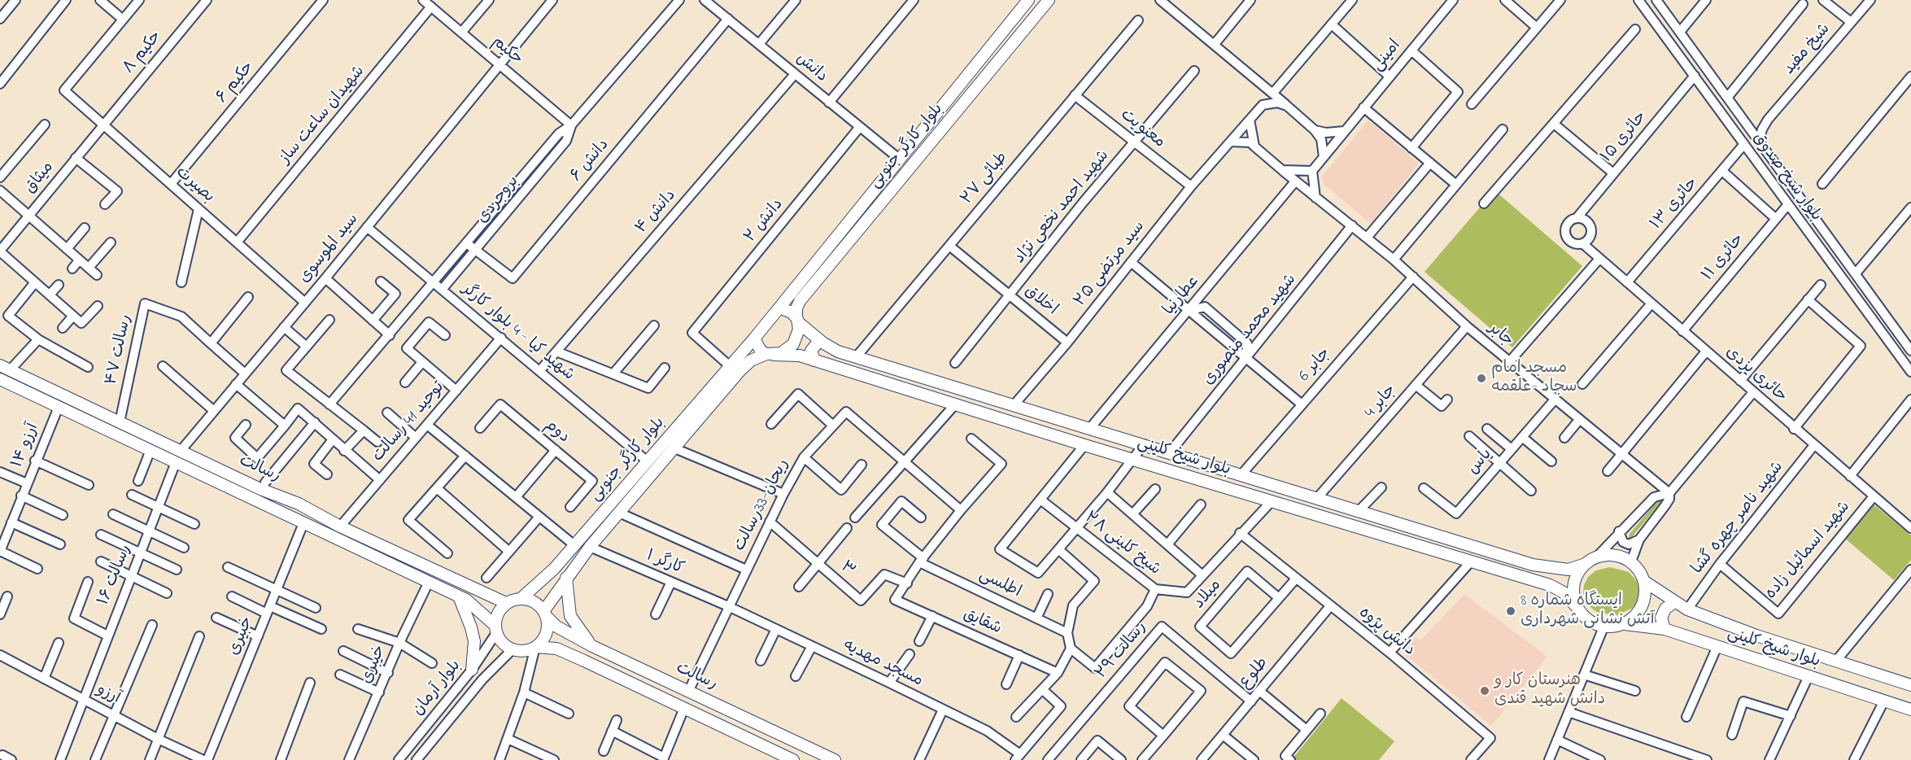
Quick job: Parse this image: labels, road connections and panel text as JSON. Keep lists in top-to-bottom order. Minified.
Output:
{"streets":{"main road":["بلوار کارگر جنوبی","بلوار شیخ کلینی","رسالت"],"street":["شیخ مفید","حکیم","حکیم ۸","امینی","دانش","حکیم ۶","شهیدان ساعت ساز","معنویت","حائری ۱۵","دانش ۶","بلوار شیخ صدوق","میثاق","طبائی ۲۷","بصیرت","بروجردی","حائری ۱۳","شهید احمد نخعی نژاد","دانش ۴","دانش ۲","سید الموسوی","حائری ۱۱","۲۵ سید مرتضی","عطارنیا","اخلاق","شهید محمد منصوری","شهید کیا - 4 بلوار کارگر","جابر","رسالت ۴۷","جابر 6","حائری یزدی","جابر 4","توحید 41 رسالت","دوم","۱۴ آرزو","یاس","ریحان-33رسالت","شهید ناصر چهره گشا","شیخ کلینی ۲۸","شهید اسمائیل زاده","کارگر ۱","۳","رسالت ۱۶","اطلسی","میلاد","شقایق","دانش پژوه","خبیری","رسالت ۲۹","مسجد مهدیه","خیبری","طلوع","بلوار آرمان","آرزو"]},"crossings":[["شیخ مفید","بلوار شیخ صدوق"],["حکیم","شهیدان ساعت ساز"],["حکیم","بروجردی"],["حکیم","سید الموسوی"],["حکیم ۸","میثاق"],["حکیم ۸","بصیرت"],["امینی","۲۵ سید مرتضی"],["امینی","جابر"],["دانش","بلوار کارگر جنوبی"],["دانش","دانش ۶"],["دانش","دانش ۴"],["دانش","دانش ۲"],["حکیم ۶","بصیرت"],["شهیدان ساعت ساز","بصیرت"],["معنویت","طبائی ۲۷"],["معنویت","شهید احمد نخعی نژاد"],["معنویت","۲۵ سید مرتضی"],["حائری ۱۵","بلوار شیخ صدوق"],["حائری ۱۵","حائری یزدی"],["بلوار کارگر جنوبی","دانش ۲"],["بلوار کارگر جنوبی","شهید کیا - 4 بلوار کارگر"],["بلوار کارگر جنوبی","بلوار شیخ کلینی"],["بلوار کارگر جنوبی","رسالت"],["بلوار کارگر جنوبی","کارگر ۱"],["بلوار کارگر جنوبی","بلوار آرمان"],["دانش ۶","بروجردی"],["بلوار شیخ صدوق","حائری ۱۳"],["بلوار شیخ صدوق","حائری ۱۱"],["میثاق","بصیرت"],["طبائی ۲۷","اخلاق"],["طبائی ۲۷","بلوار شیخ کلینی"],["بصیرت","سید الموسوی"],["بروجردی","شهید کیا - 4 بلوار کارگر"],["حائری ۱۳","حائری یزدی"],["شهید احمد نخعی نژاد","اخلاق"],["دانش ۴","شهید کیا - 4 بلوار کارگر"],["سید الموسوی","شهید کیا - 4 بلوار کارگر"],["سید الموسوی","رسالت"],["حائری ۱۱","حائری یزدی"],["۲۵ سید مرتضی","اخلاق"],["۲۵ سید مرتضی","جابر"],["۲۵ سید مرتضی","بلوار شیخ کلینی"],["عطارنیا","جابر"],["عطارنیا","بلوار شیخ کلینی"],["شهید محمد منصوری","جابر"],["شهید محمد منصوری","بلوار شیخ کلینی"],["شهید کیا - 4 بلوار کارگر","توحید 41 رسالت"],["جابر","جابر 6"],["جابر","جابر 4"],["جابر","یاس"],["رسالت ۴۷","رسالت"],["جابر 6","بلوار شیخ کلینی"],["حائری یزدی","شهید ناصر چهره گشا"],["حائری یزدی","شهید اسمائیل زاده"],["جابر 4","بلوار شیخ کلینی"],["توحید 41 رسالت","رسالت"],["۱۴ آرزو","رسالت"],["بلوار شیخ کلینی","شهید ناصر چهره گشا"],["بلوار شیخ کلینی","شیخ کلینی ۲۸"],["رسالت","ریحان-33رسالت"],["رسالت","رسالت ۱۶"],["رسالت","خبیری"],["رسالت","خیبری"],["رسالت","بلوار آرمان"],["ریحان-33رسالت","کارگر ۱"],["ریحان-33رسالت","۳"],["ریحان-33رسالت","مسجد مهدیه"],["شهید ناصر چهره گشا","شهید اسمائیل زاده"],["شیخ کلینی ۲۸","دانش پژوه"],["کارگر ۱","مسجد مهدیه"],["۳","شقایق"],["رسالت ۱۶","آرزو"],["میلاد","دانش پژوه"],["دانش پژوه","طلوع"],["خبیری","آرزو"],["رسالت ۲۹","طلوع"]],"places":["مسجد امام سجاد -علقمه","ایستگاه شماره 8 آتش نشانی شهرداری","هنرستان کار و دانش شهید قندی"]}
